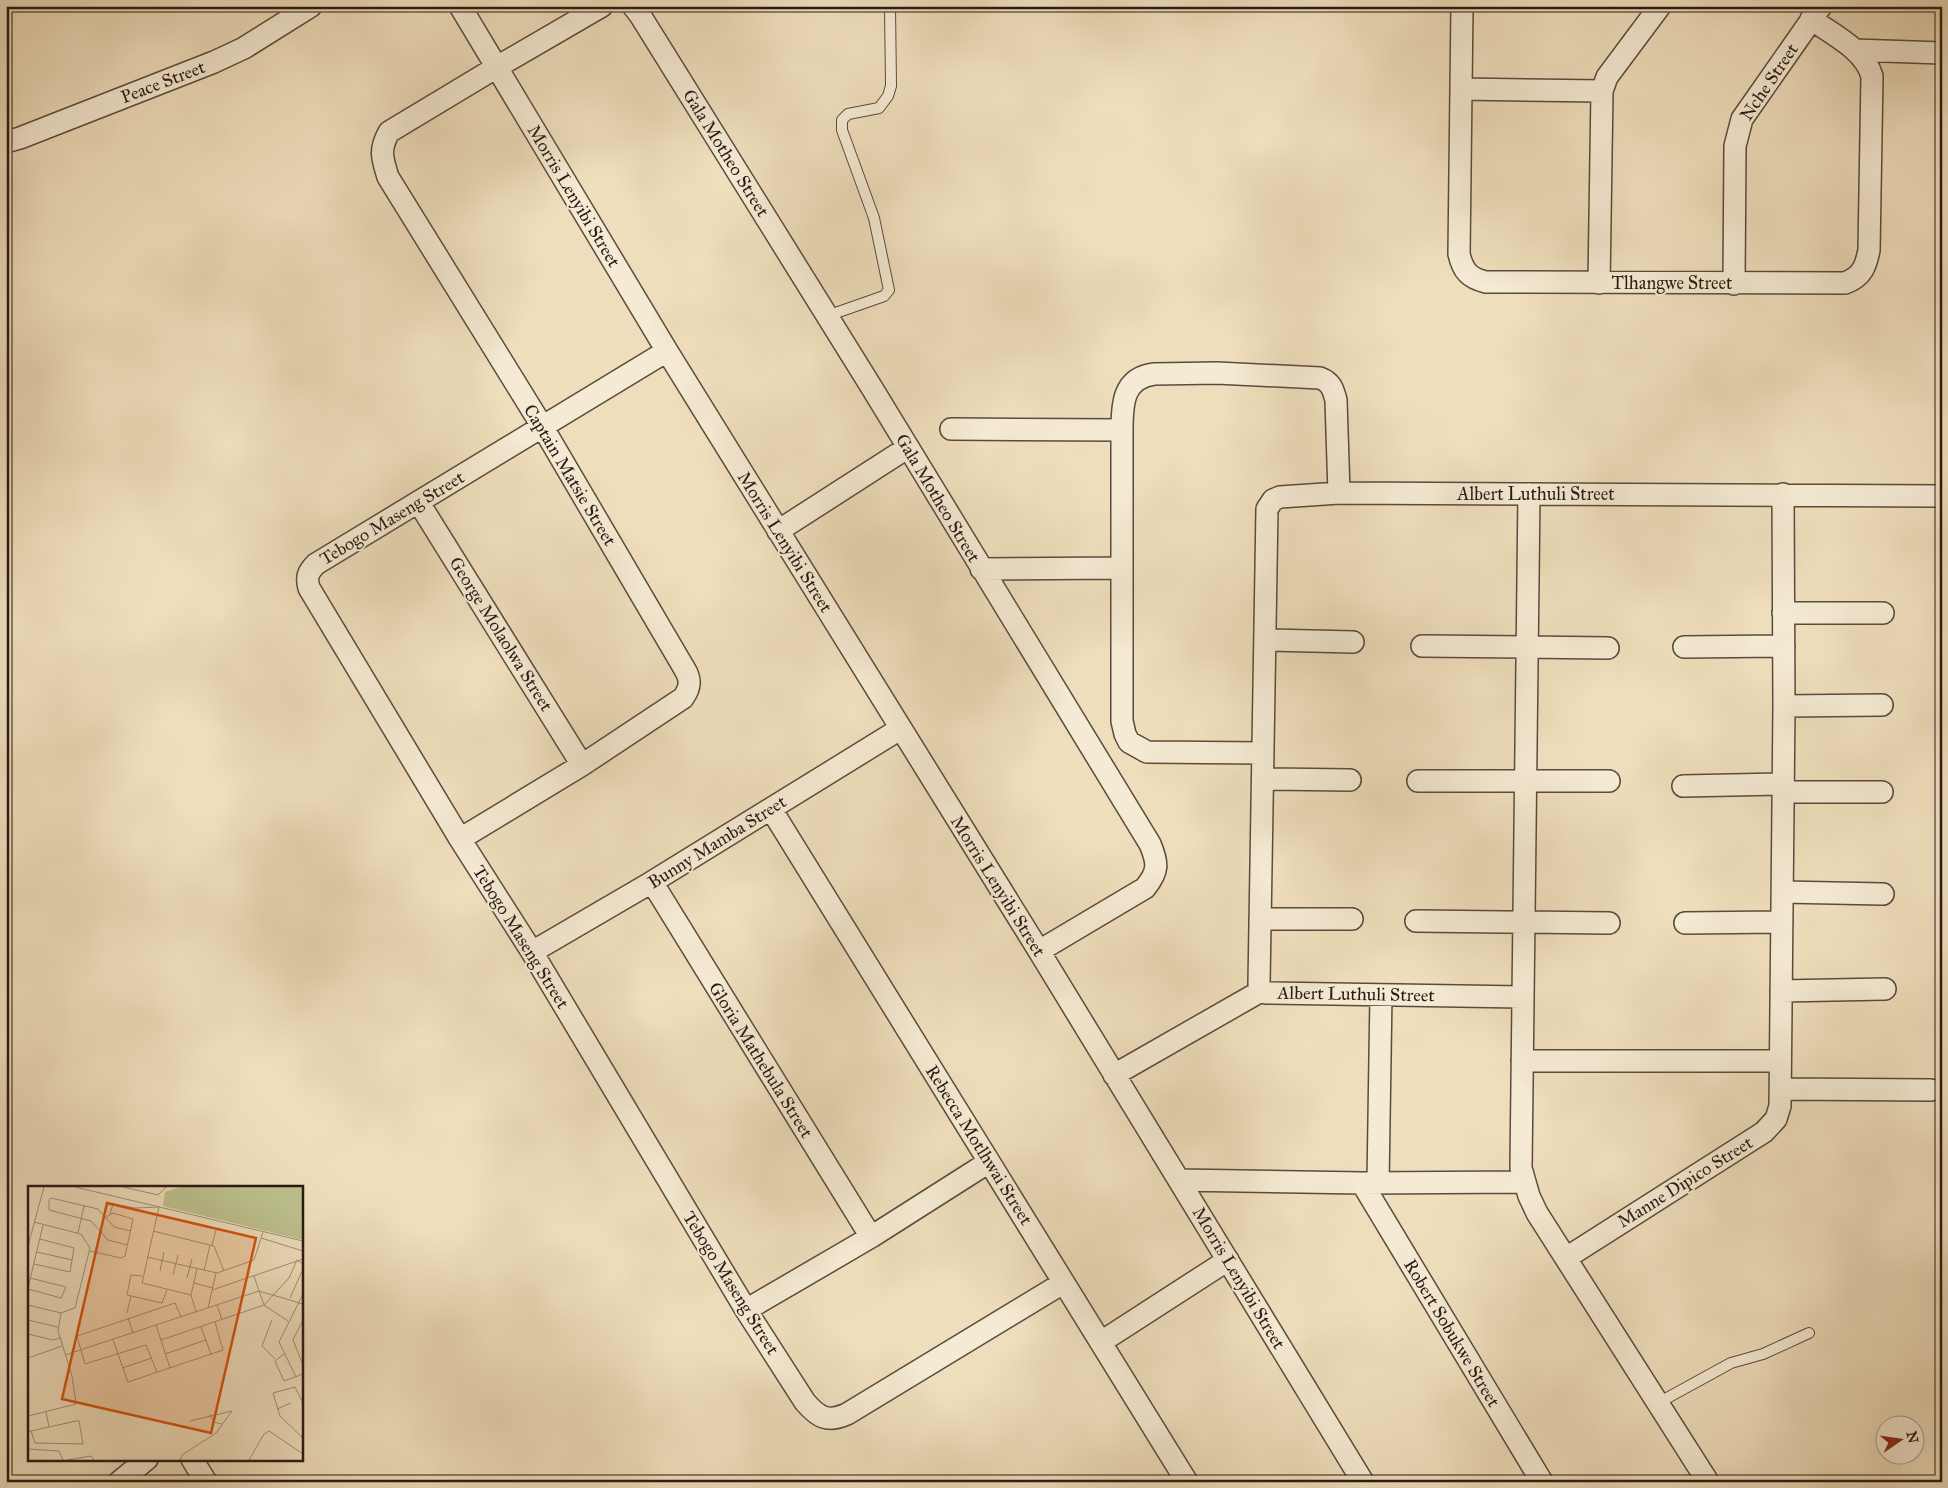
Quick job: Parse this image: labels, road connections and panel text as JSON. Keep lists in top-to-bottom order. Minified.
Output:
{"streets":{"street":["Peace Street","Nche Street","Gala Motheo Street","Morris Lenyibi Street","Tlhangwe Street","Captain Matsie Street","Albert Luthuli Street","Tebogo Maseng Street","George Molaolwa Street","Bunny Mamba Street","Gloria Mathebula Street","Rebecca Motlhwai Street","Manne Dipico Street","Robert Sobukwe Street"]},"crossings":[["Nche Street","Tlhangwe Street"],["Gala Motheo Street","Morris Lenyibi Street"],["Morris Lenyibi Street","Captain Matsie Street"],["Morris Lenyibi Street","Tebogo Maseng Street"],["Morris Lenyibi Street","Bunny Mamba Street"],["Captain Matsie Street","Tebogo Maseng Street"],["Captain Matsie Street","George Molaolwa Street"],["Albert Luthuli Street","Manne Dipico Street"],["Tebogo Maseng Street","George Molaolwa Street"],["Tebogo Maseng Street","Bunny Mamba Street"],["Tebogo Maseng Street","Rebecca Motlhwai Street"],["Bunny Mamba Street","Gloria Mathebula Street"],["Bunny Mamba Street","Rebecca Motlhwai Street"]],"north":"right"}
